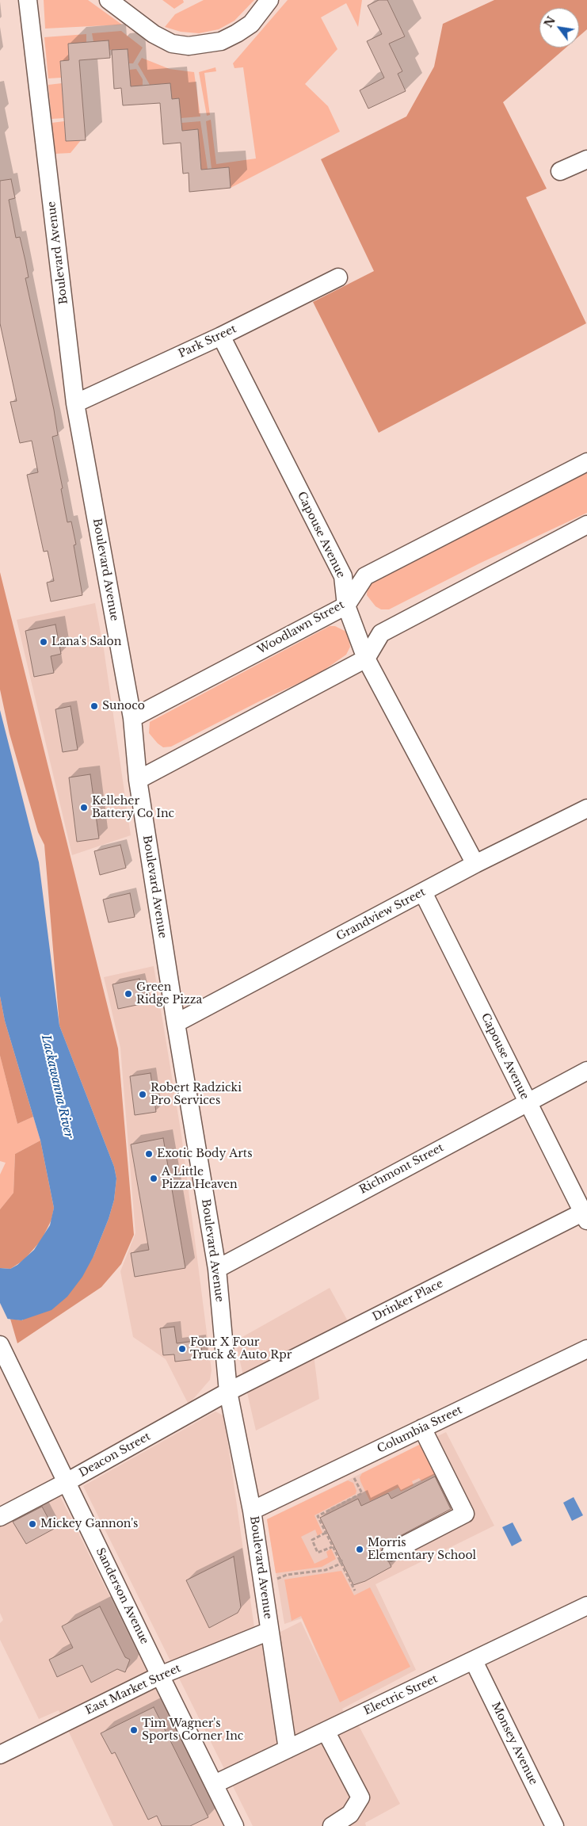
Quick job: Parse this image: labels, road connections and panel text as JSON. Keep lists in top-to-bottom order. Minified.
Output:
{"streets":{"street":["Boulevard Avenue","Park Street","Capouse Avenue","Woodlawn Street","Grandview Street","Richmont Street","Drinker Place","Columbia Street","Deacon Street","Sanderson Avenue","East Market Street","Electric Street","Monsey Avenue"]},"crossings":[["Boulevard Avenue","Park Street"],["Boulevard Avenue","Woodlawn Street"],["Boulevard Avenue","Grandview Street"],["Boulevard Avenue","Richmont Street"],["Boulevard Avenue","Drinker Place"],["Boulevard Avenue","Columbia Street"],["Boulevard Avenue","Deacon Street"],["Boulevard Avenue","East Market Street"],["Boulevard Avenue","Electric Street"],["Park Street","Capouse Avenue"],["Capouse Avenue","Woodlawn Street"],["Capouse Avenue","Grandview Street"],["Capouse Avenue","Richmont Street"],["Capouse Avenue","Drinker Place"],["Drinker Place","Deacon Street"],["Deacon Street","Sanderson Avenue"],["Sanderson Avenue","East Market Street"],["Sanderson Avenue","Electric Street"],["Electric Street","Monsey Avenue"]],"water":["Lackawanna River"],"places":["Lana's Salon","Sunoco","Kelleher Battery Co Inc","Green Ridge Pizza","Robert Radzicki Pro Services","Exotic Body Arts","A Little Pizza Heaven","Four X Four Truck & Auto Rpr","Mickey Gannon's","Morris Elementary School","Tim Wagner's Sports Corner Inc"],"north":"top left"}
